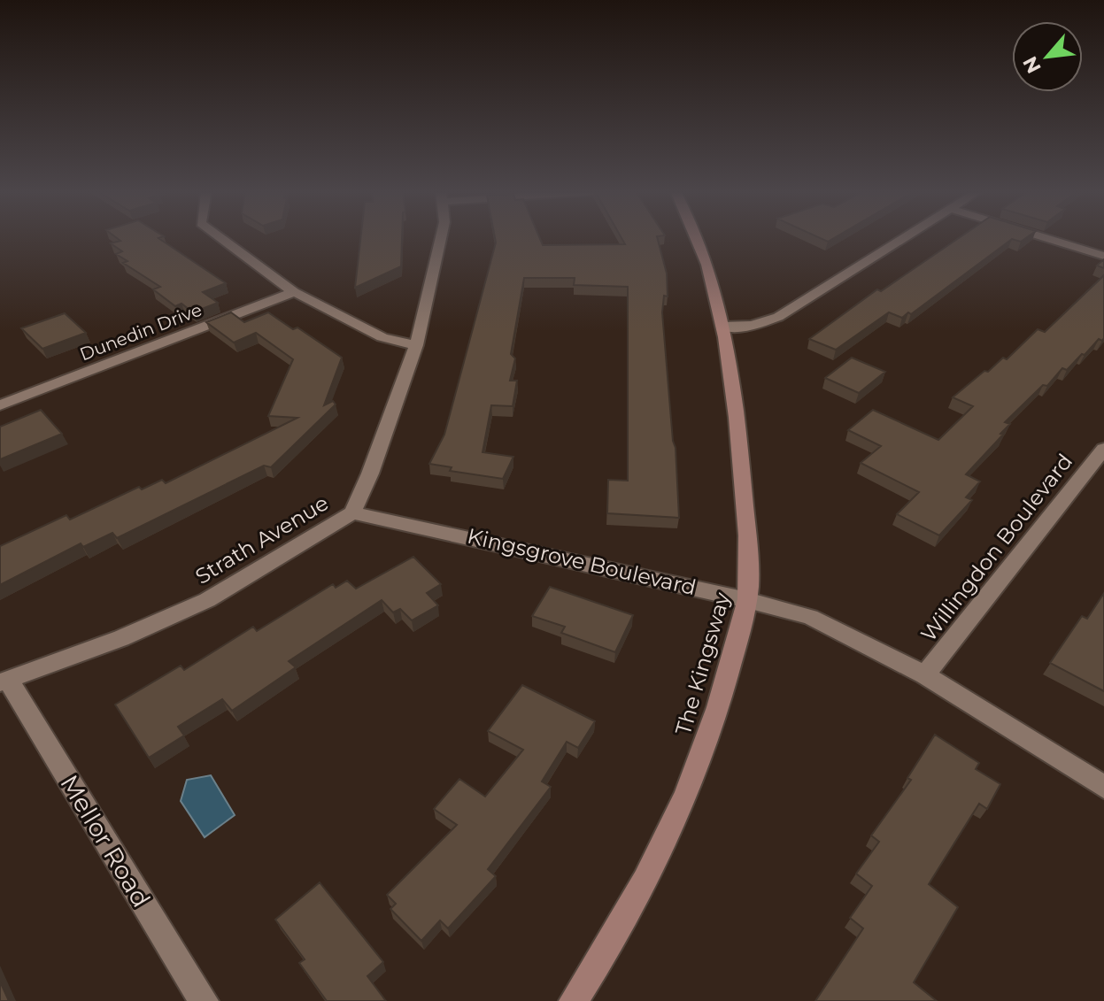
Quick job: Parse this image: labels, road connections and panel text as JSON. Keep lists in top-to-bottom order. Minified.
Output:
{"streets":{"street":["Dunedin Drive","Strath Avenue","Willingdon Boulevard","Kingsgrove Boulevard","The Kingsway","Mellor Road"]},"crossings":[["Strath Avenue","Kingsgrove Boulevard"],["Strath Avenue","Mellor Road"],["Willingdon Boulevard","Kingsgrove Boulevard"],["Kingsgrove Boulevard","The Kingsway"]],"north":"bottom left"}
